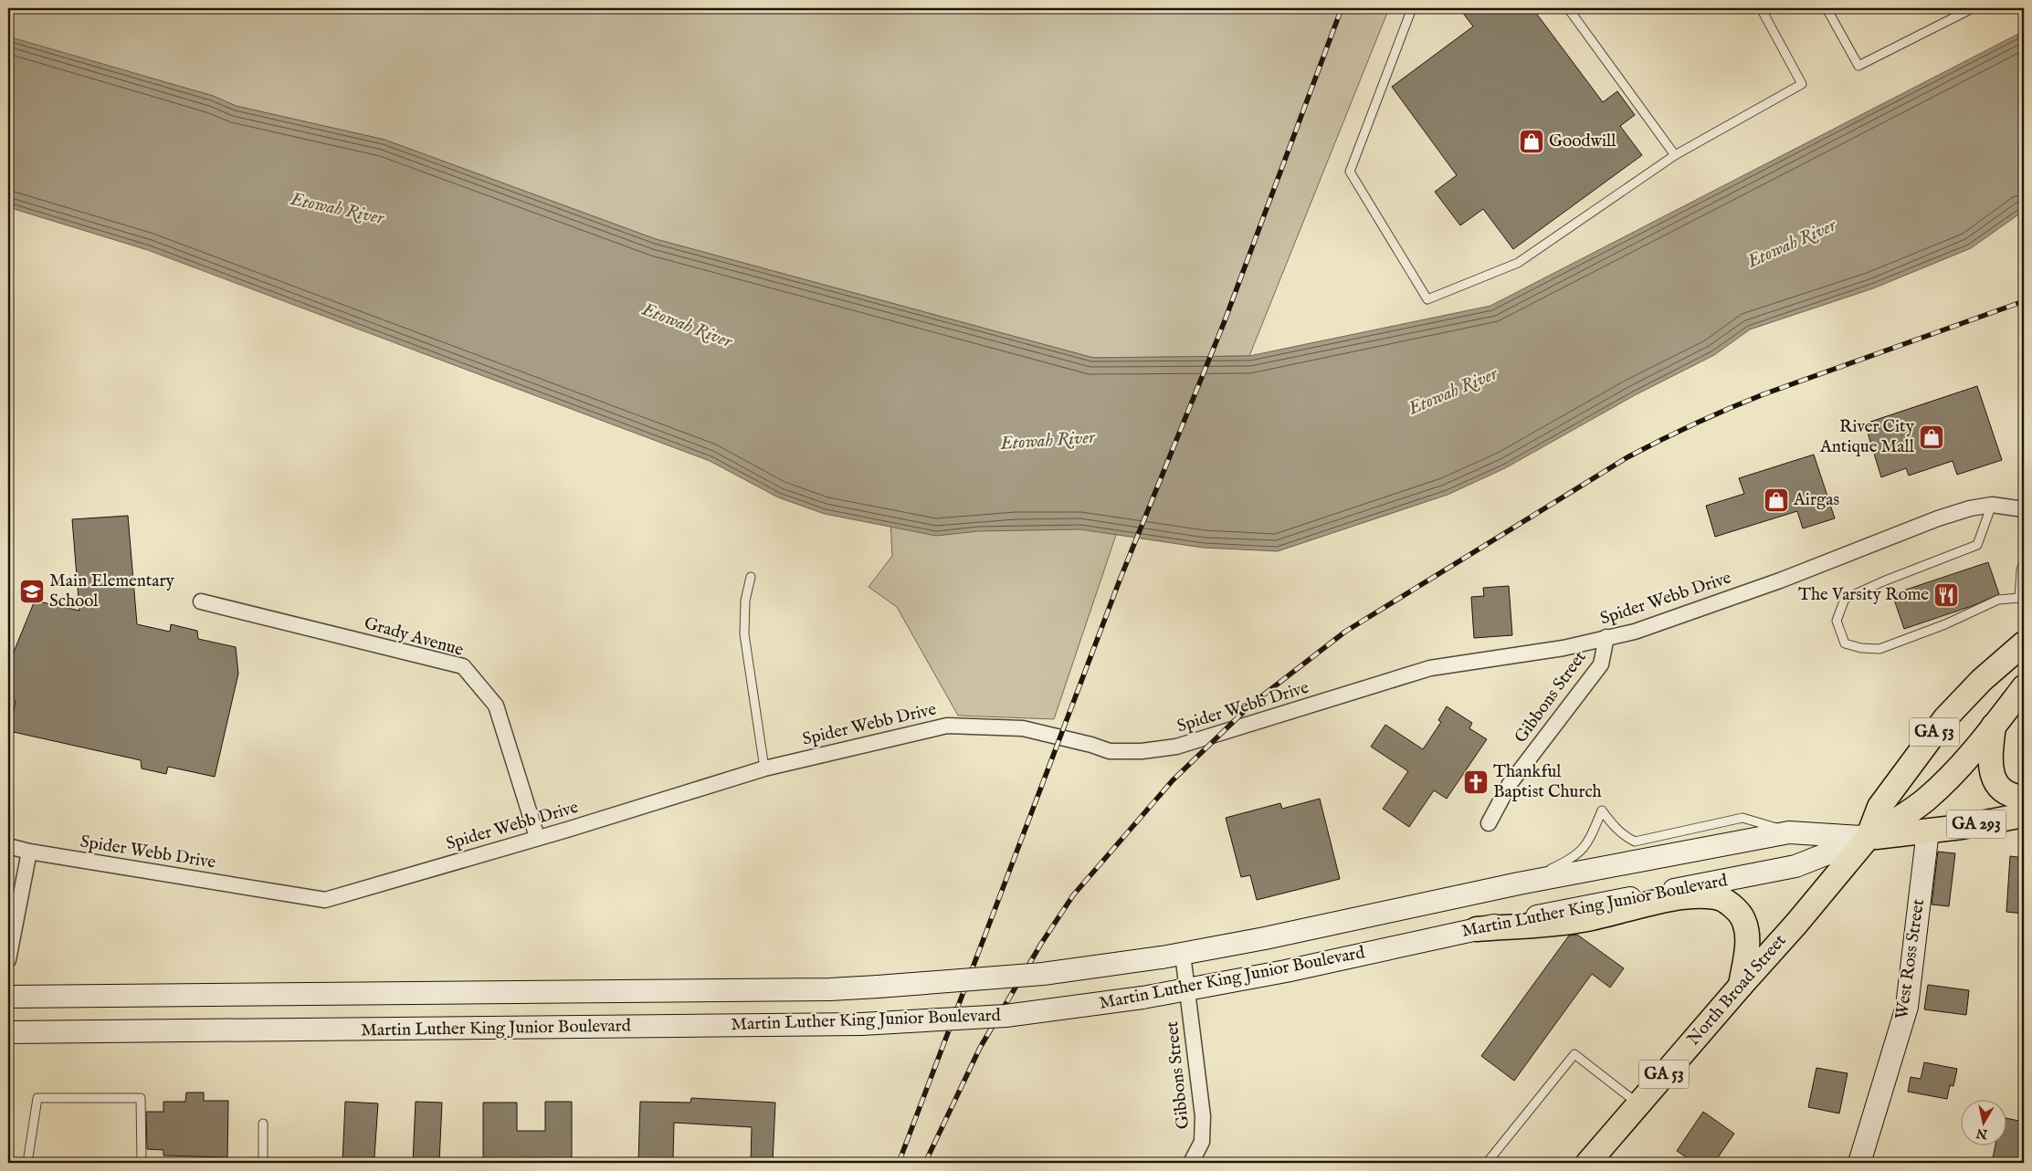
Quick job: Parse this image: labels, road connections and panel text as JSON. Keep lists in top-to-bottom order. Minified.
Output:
{"streets":{"main road":["GA 53","GA 293","Martin Luther King Junior Boulevard","West Ross Street","North Broad Street"],"street":["Spider Webb Drive","Grady Avenue","Gibbons Street"]},"crossings":[["Spider Webb Drive","Grady Avenue"],["Spider Webb Drive","Gibbons Street"],["Gibbons Street","Martin Luther King Junior Boulevard"],["GA 53","GA 293"],["GA 53","Martin Luther King Junior Boulevard"],["GA 53","North Broad Street"],["GA 293","Martin Luther King Junior Boulevard"],["GA 293","West Ross Street"],["GA 293","North Broad Street"],["Martin Luther King Junior Boulevard","North Broad Street"]],"water":["Etowah River"],"places":{"shop":["Goodwill","River City Antique Mall","Airgas"],"school or university":["Main Elementary School"],"restaurant":["The Varsity Rome"],"church":["Thankful Baptist Church"]},"north":"bottom"}
